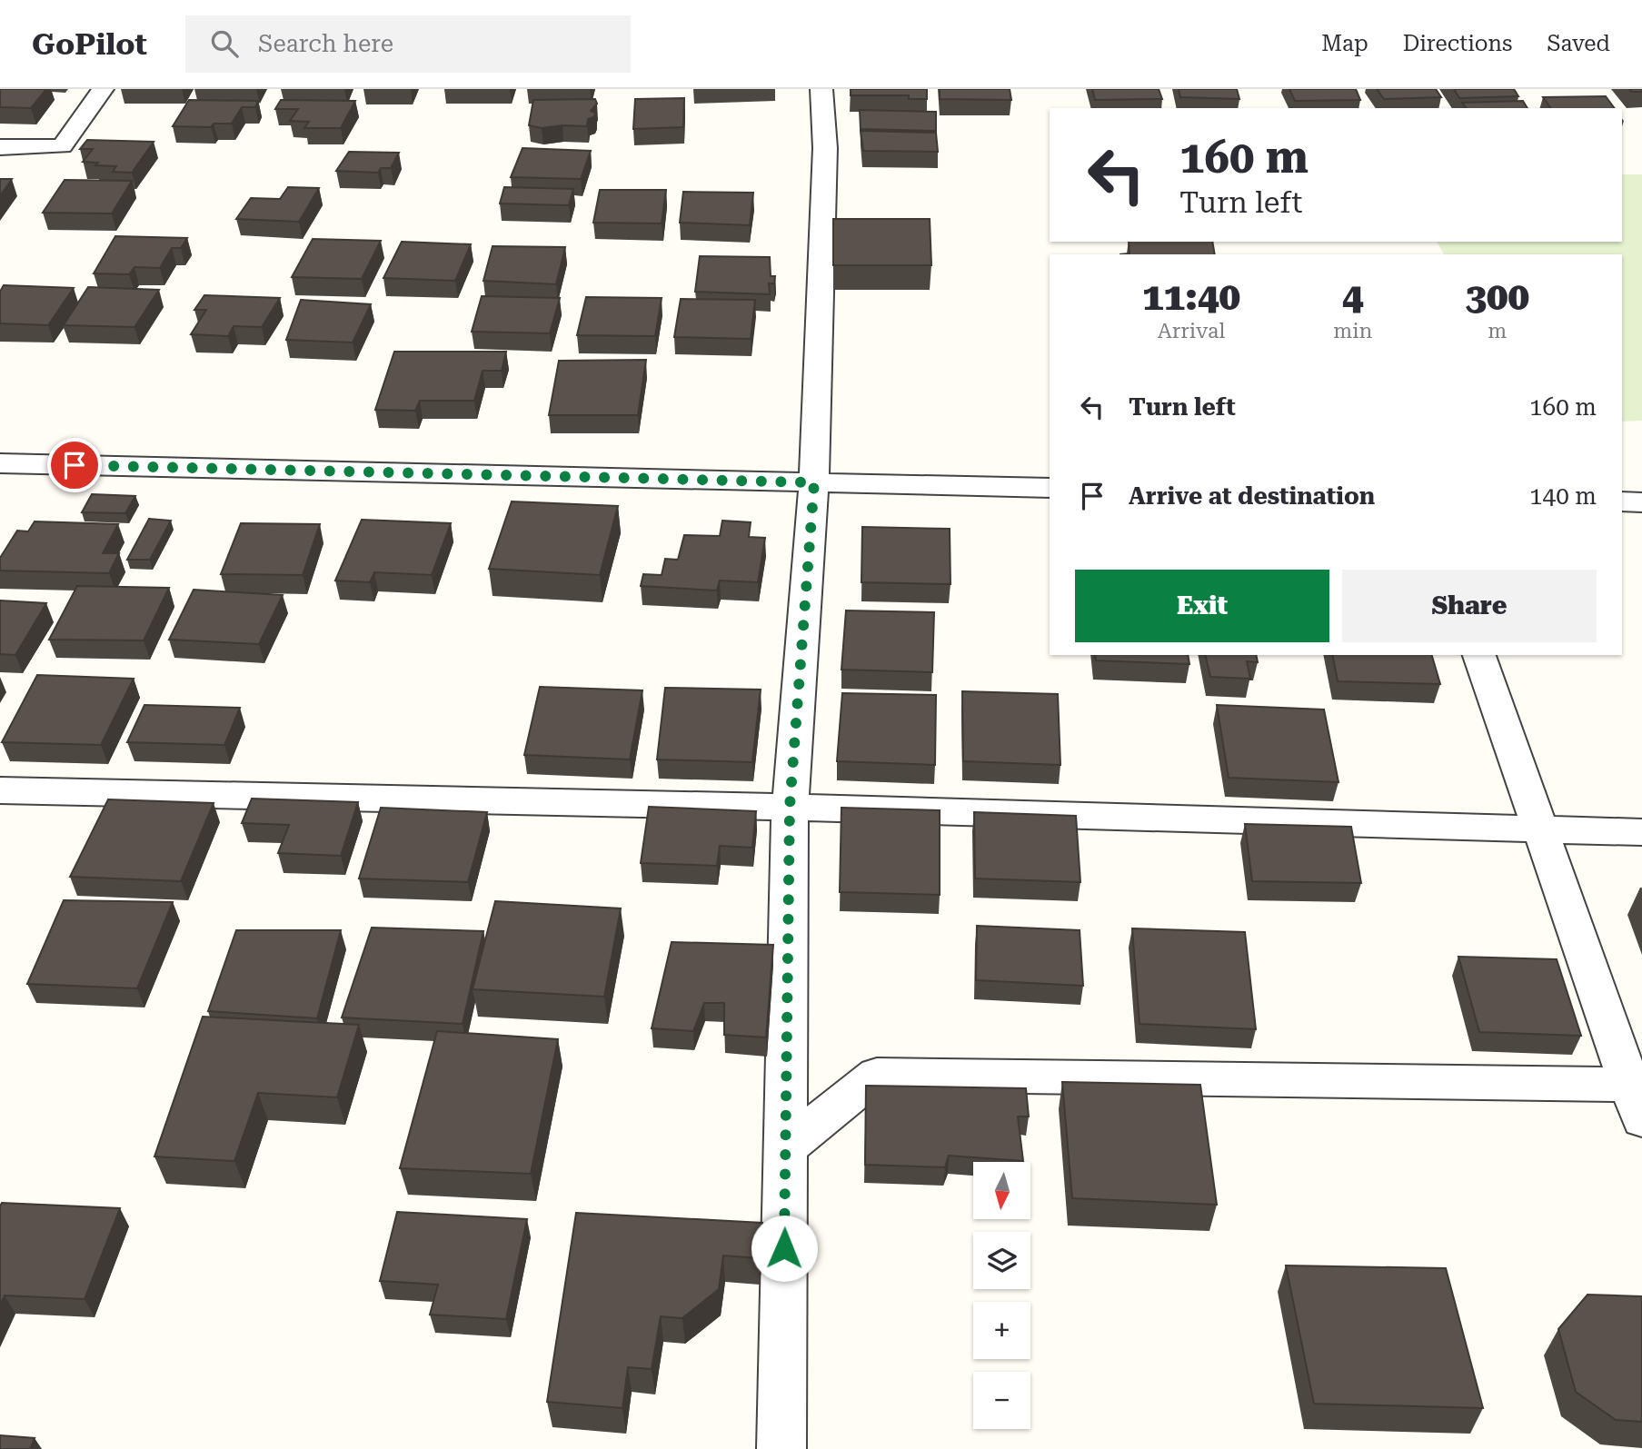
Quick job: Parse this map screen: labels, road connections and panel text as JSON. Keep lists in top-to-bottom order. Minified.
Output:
{"north":"bottom","page":{"header":"GoPilot","search":"Search here","nav":["Map","Directions","Saved"],"turn":["160 m","Turn left"],"eta":["11:40","Arrival","4","min","300","m"],"list":[{"name":"Turn left","value":"160 m"},{"name":"Arrive at destination","value":"140 m"}],"buttons":["Exit","Share"],"map_buttons":["+","−"]}}
